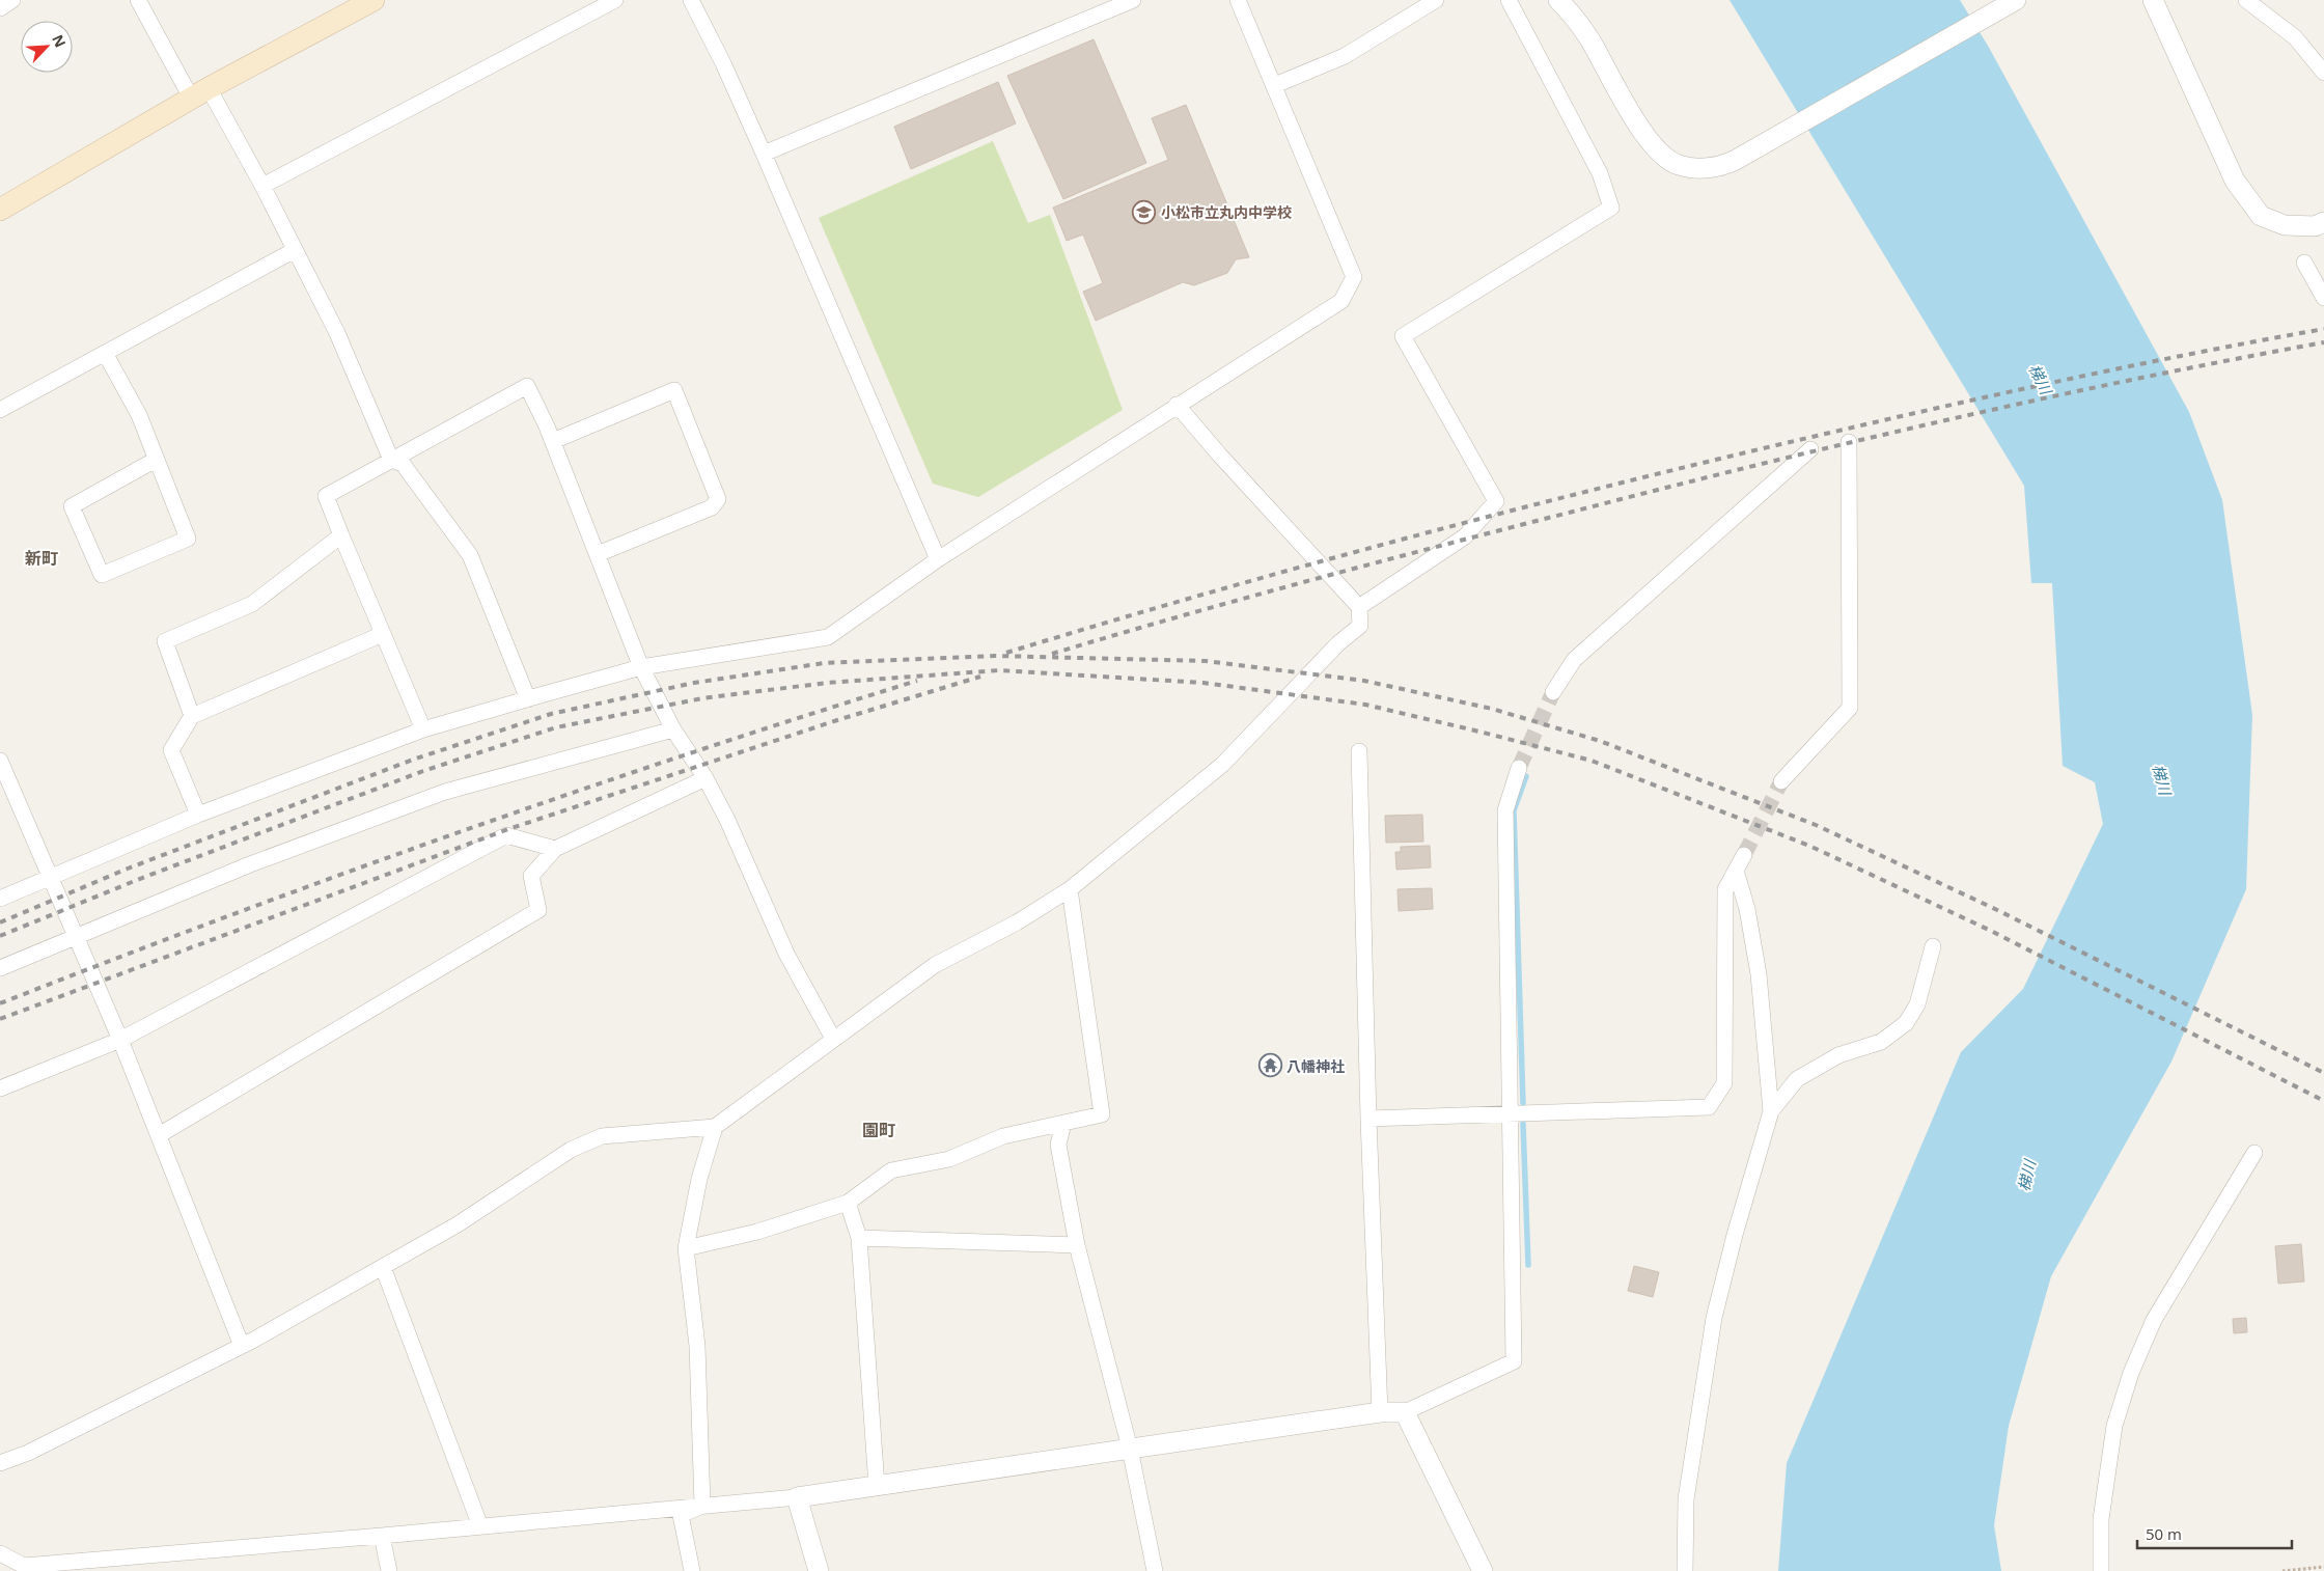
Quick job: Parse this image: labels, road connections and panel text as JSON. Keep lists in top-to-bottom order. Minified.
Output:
{"districts":["新町","園町"],"water":["梯川"],"places":{"school or university":["小松市立丸内中学校"],"temple":["八幡神社"]},"scale_bar":"50 m","north":"top right"}
